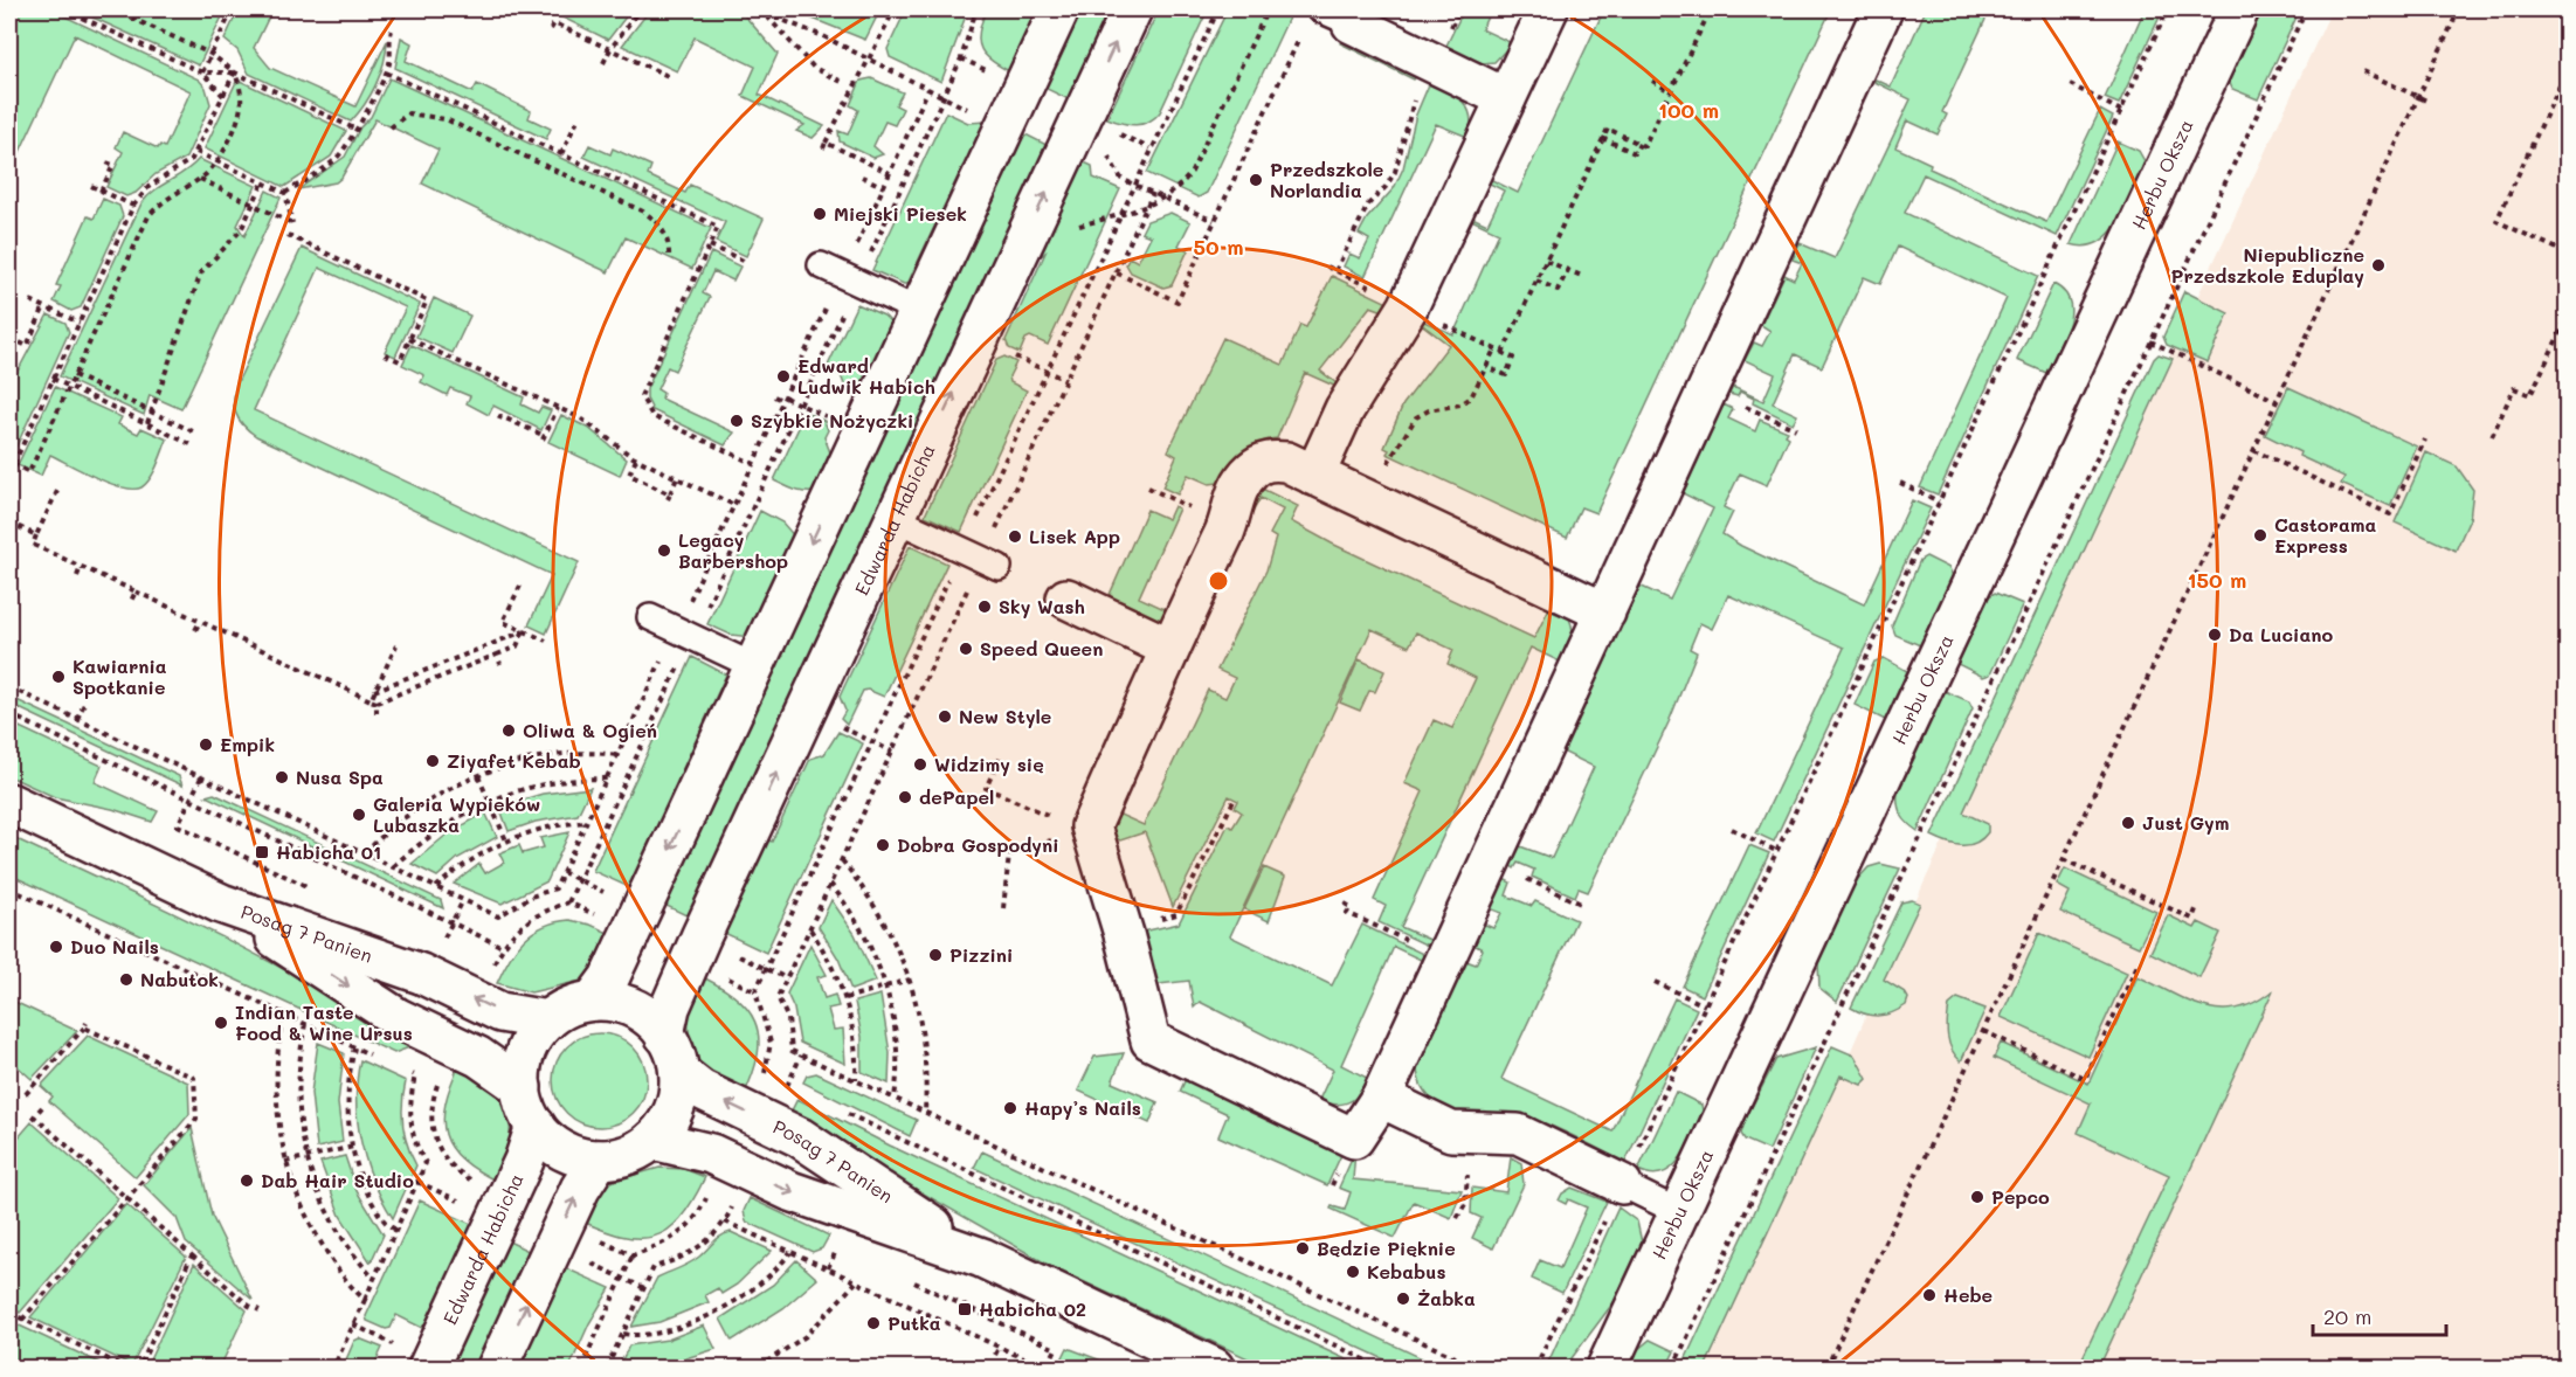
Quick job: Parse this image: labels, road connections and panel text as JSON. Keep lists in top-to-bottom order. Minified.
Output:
{"streets":{"street":["Herbu Oksza","Edwarda Habicha","Posag 7 Panien"]},"crossings":[["Edwarda Habicha","Posag 7 Panien"]],"places":{"other":["Przedszkole Norlandia","Miejski Piesek","Niepubliczne Przedszkole Eduplay","Edward Ludwik Habich","Szybkie Nożyczki","Castorama Express","Lisek App","Legacy Barbershop","Sky Wash","Da Luciano","Speed Queen","Kawiarnia Spotkanie","New Style","Oliwa & Ogień","Empik","Ziyafet Kebab","Widzimy się","Nusa Spa","dePapel","Galeria Wypieków Lubaszka","Just Gym","Dobra Gospodyni","Duo Nails","Pizzini","Nabutok","Indian Taste Food & Wine Ursus","Hapy’s Nails","Dab Hair Studio","Pepco","Będzie Pięknie","Kebabus","Hebe","Żabka","Putka"],"transit":["Habicha 01","Habicha 02"]},"scale_bar":"20 m","rings":["100 m","50 m","150 m"]}
